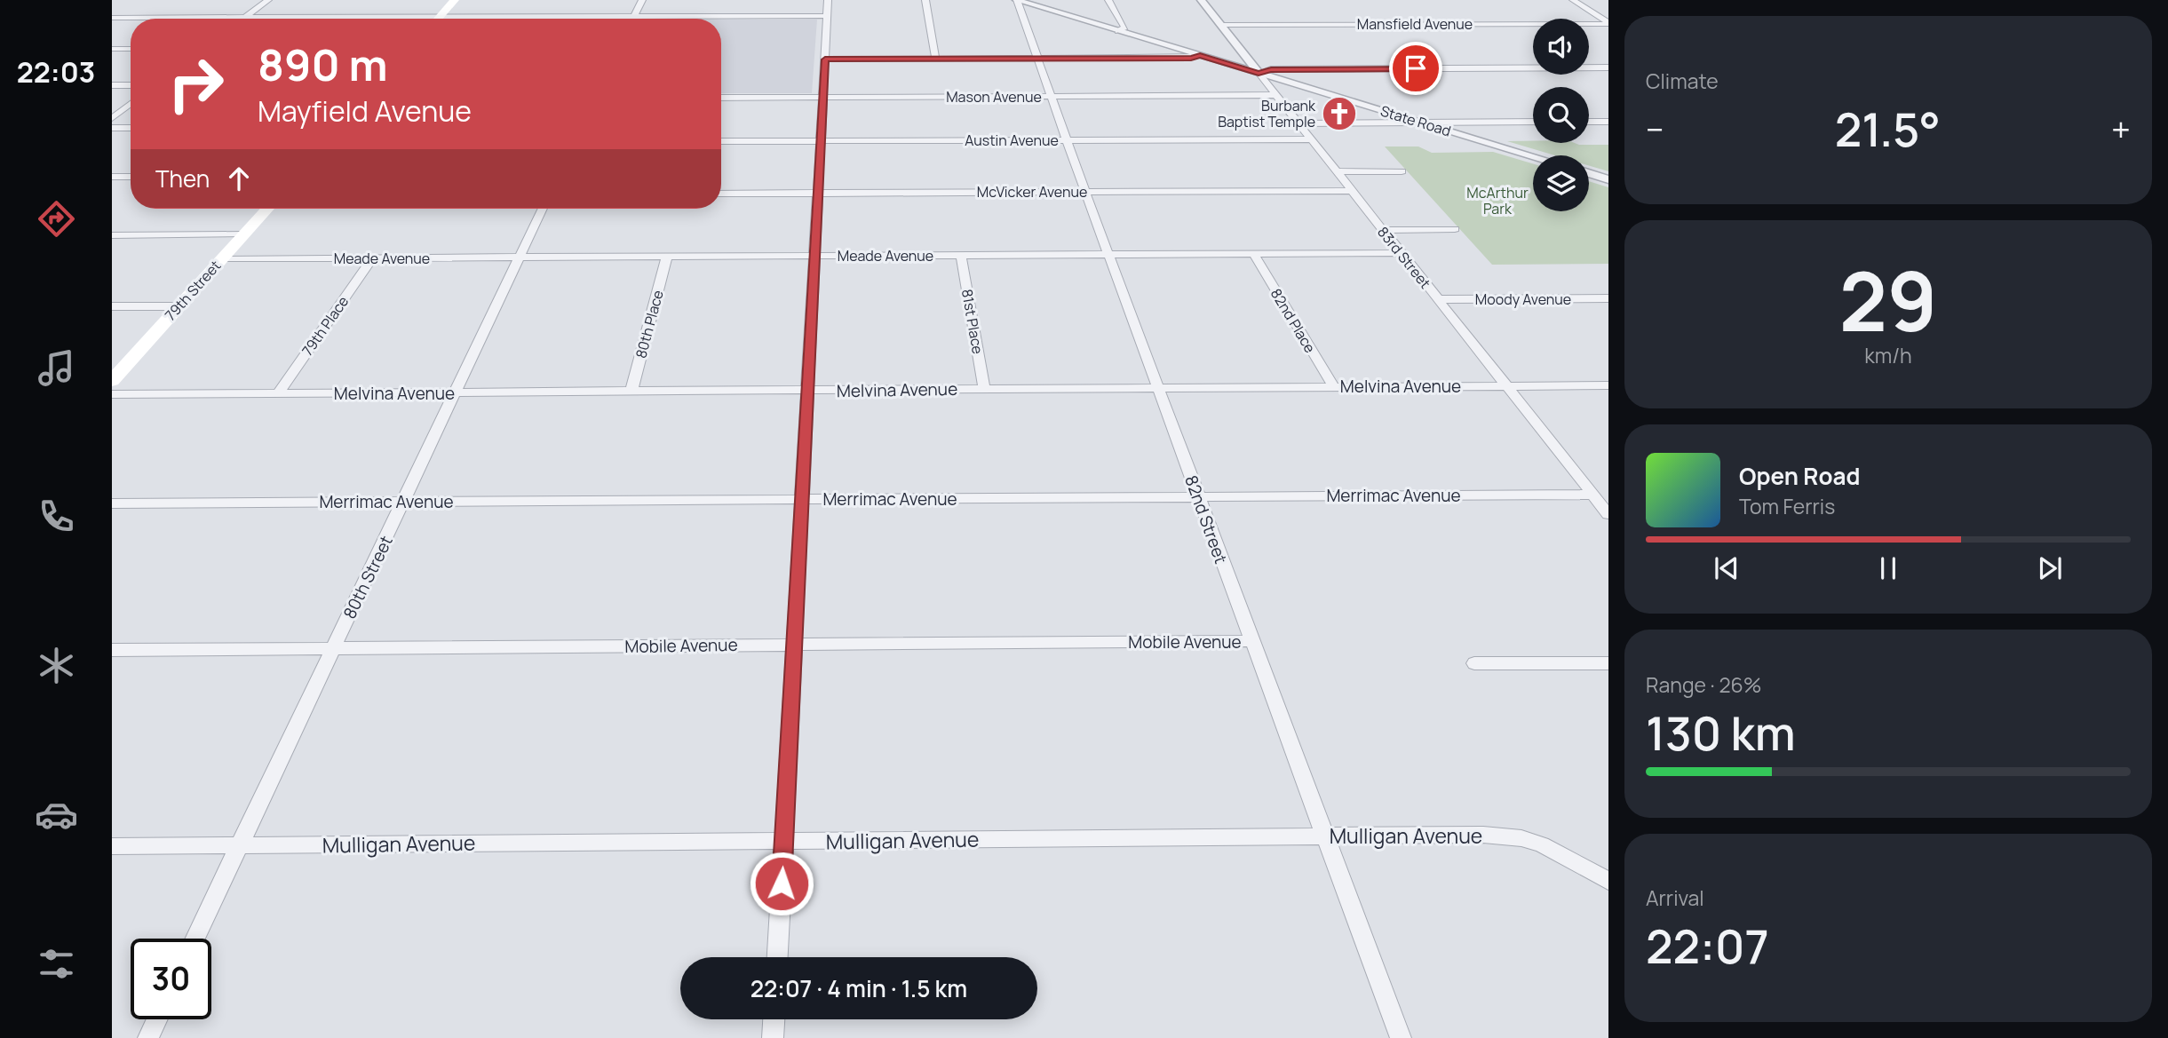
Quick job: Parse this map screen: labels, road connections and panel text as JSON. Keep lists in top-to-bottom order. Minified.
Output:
{"streets":{"main road":["79th Street"],"street":["Mansfield Avenue","Mason Avenue","State Road","Austin Avenue","McVicker Avenue","Meade Avenue","83rd Street","Moody Avenue","82nd Place","81st Place","80th Place","79th Place","Melvina Avenue","Merrimac Avenue","82nd Street","80th Street","Mobile Avenue","Mulligan Avenue"]},"crossings":[["Mansfield Avenue","83rd Street"],["Mason Avenue","83rd Street"],["Mason Avenue","82nd Street"],["State Road","83rd Street"],["State Road","82nd Street"],["Austin Avenue","83rd Street"],["Austin Avenue","82nd Street"],["McVicker Avenue","83rd Street"],["McVicker Avenue","82nd Street"],["Meade Avenue","83rd Street"],["Meade Avenue","79th Street"],["Meade Avenue","82nd Place"],["Meade Avenue","81st Place"],["Meade Avenue","80th Place"],["Meade Avenue","79th Place"],["Meade Avenue","82nd Street"],["Meade Avenue","80th Street"],["83rd Street","Moody Avenue"],["83rd Street","Melvina Avenue"],["83rd Street","Merrimac Avenue"],["82nd Place","Melvina Avenue"],["81st Place","Melvina Avenue"],["80th Place","Melvina Avenue"],["79th Place","Melvina Avenue"],["Melvina Avenue","82nd Street"],["Melvina Avenue","80th Street"],["Merrimac Avenue","82nd Street"],["Merrimac Avenue","80th Street"],["82nd Street","Mobile Avenue"],["82nd Street","Mulligan Avenue"],["80th Street","Mobile Avenue"],["80th Street","Mulligan Avenue"]],"parks":["McArthur Park"],"places":{"church":["Burbank Baptist Temple"]},"page":{"tabs":"22:03","tile":["Climate",["29","km/h"],["Range · 26%","130 km"],["Arrival","22:07"]],"turn":["890 m","Mayfield Avenue"],"heat":["−","21.5°","+"],"then":"Then","song":["Open Road","Tom Ferris"],"limit":"30","trip":"22:07 · 4 min · 1.5 km"}}
